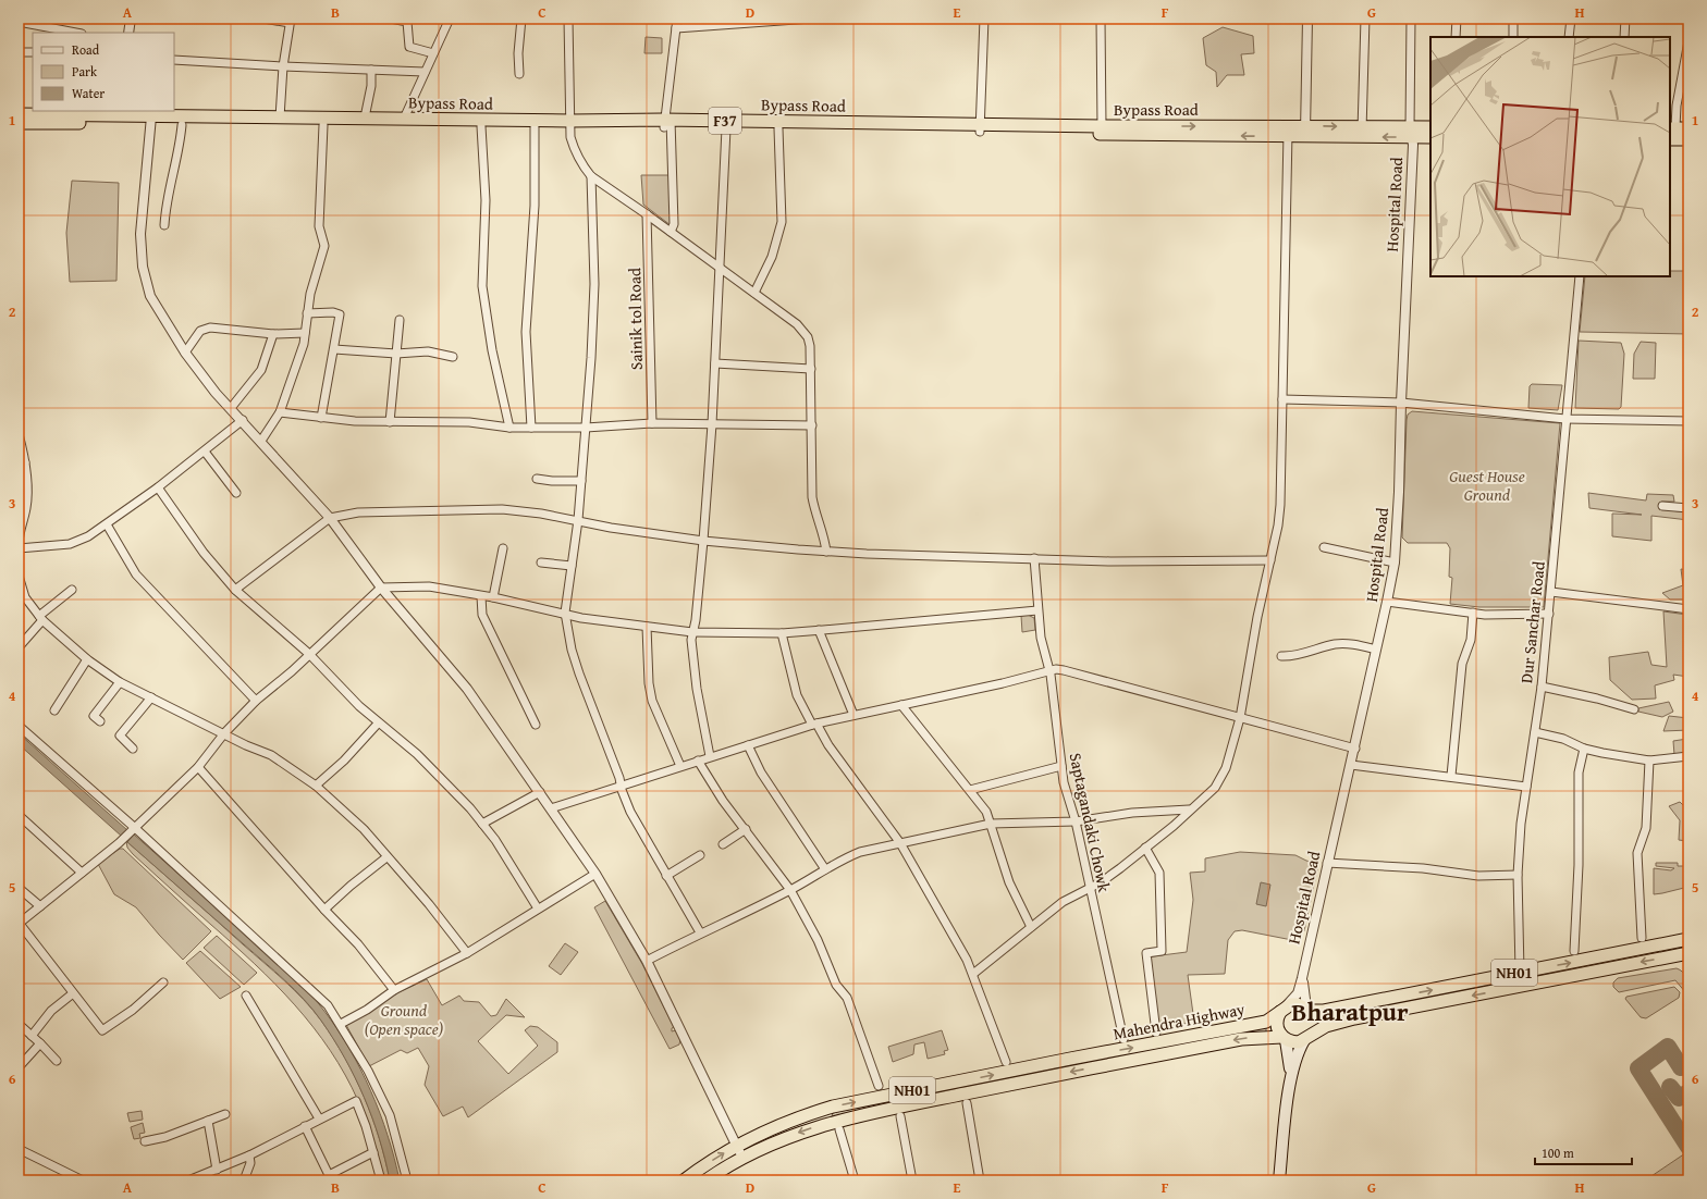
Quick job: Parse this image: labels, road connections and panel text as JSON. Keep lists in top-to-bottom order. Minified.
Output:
{"streets":{"highway":["Bypass Road","F37","NH01","Mahendra Highway"],"street":["Hospital Road","Sainik tol Road","Dur Sanchar Road","Saptagandaki Chowk"]},"crossings":[["Bypass Road","Hospital Road"],["Hospital Road","NH01"],["Hospital Road","Mahendra Highway"],["Dur Sanchar Road","NH01"],["NH01","Mahendra Highway"]],"districts":["Bharatpur"],"parks":["Guest House Ground","Ground (Open space)"],"legend":["Road","Park","Water"],"scale_bar":"100 m","grid":{"columns":["A","B","C","D","E","F","G","H"],"rows":["1","2","3","4","5","6"]}}
